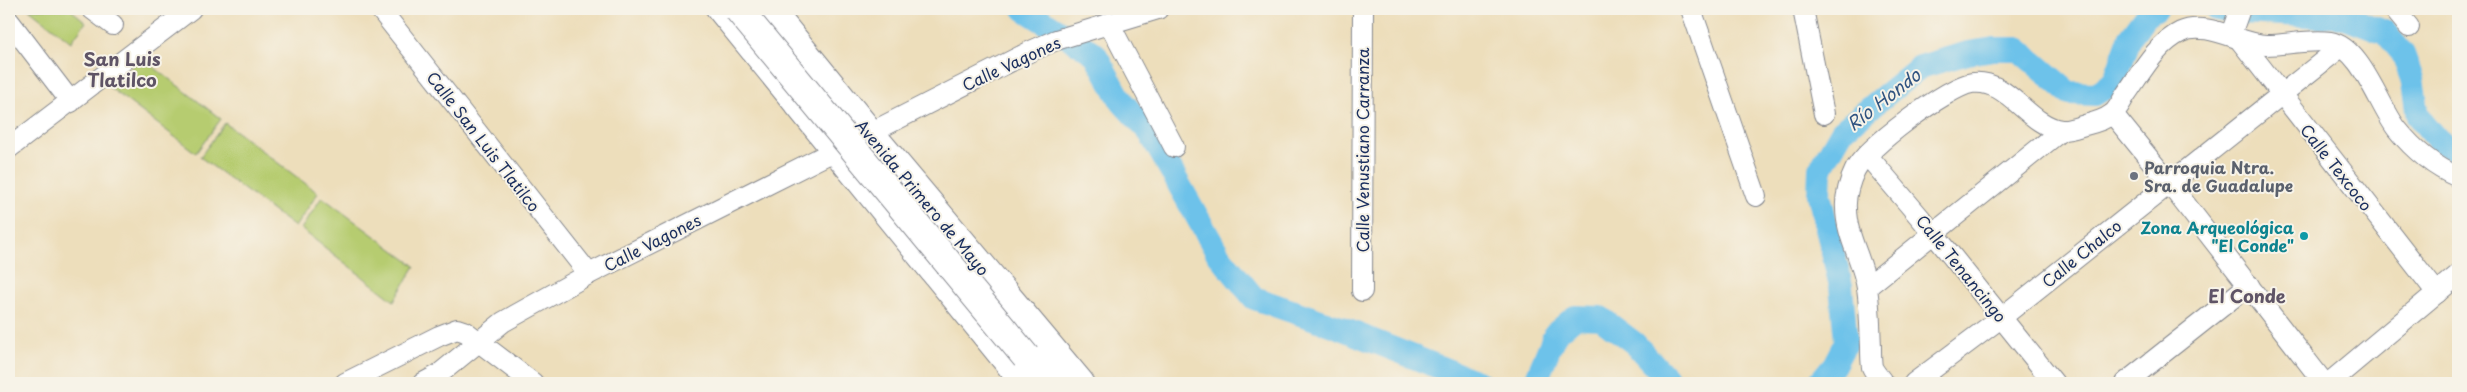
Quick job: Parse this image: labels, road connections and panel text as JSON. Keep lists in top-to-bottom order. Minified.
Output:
{"streets":{"highway":["Avenida Primero de Mayo"],"street":["Calle Vagones","Calle San Luis Tlatilco","Calle Venustiano Carranza","Calle Texcoco","Calle Chalco","Calle Tenancingo"]},"crossings":[["Calle Vagones","Calle San Luis Tlatilco"],["Calle Vagones","Avenida Primero de Mayo"],["Calle Texcoco","Calle Chalco"],["Calle Chalco","Calle Tenancingo"]],"districts":["San Luis Tlatilco","El Conde"],"water":["Río Hondo"],"places":["Parroquia Ntra. Sra. de Guadalupe","Zona Arqueológica \"El Conde\""]}
